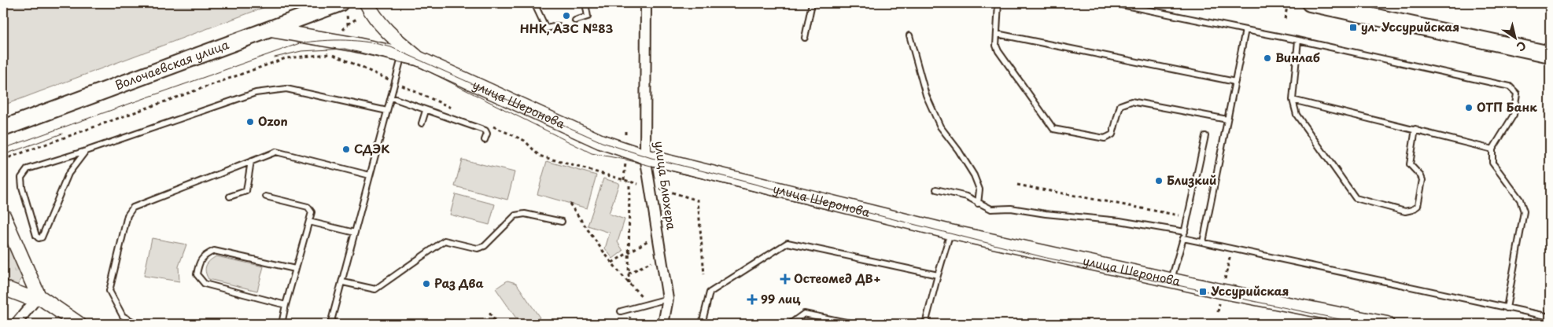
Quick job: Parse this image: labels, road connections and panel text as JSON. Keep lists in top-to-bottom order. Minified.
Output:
{"streets":{"main road":["Волочаевская улица","улица Шеронова"],"street":["улица Блюхера"]},"crossings":[["Волочаевская улица","улица Шеронова"],["улица Шеронова","улица Блюхера"]],"places":{"other":["ННК, АЗС №83","Винлаб","ОТП Банк","Ozon","СДЭК","Близкий","Раз Два"],"transit":["ул. Уссурийская","Уссурийская"],"health":["Остеомед ДВ+","99 лиц"]},"north":"bottom right"}
